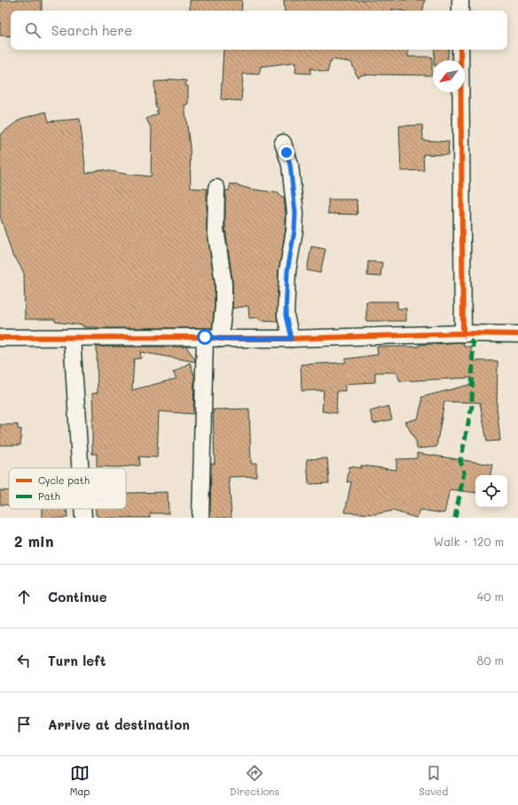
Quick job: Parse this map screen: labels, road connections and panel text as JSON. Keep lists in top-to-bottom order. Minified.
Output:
{"legend":["Cycle path","Path"],"north":"bottom left","page":{"search":"Search here","heading":["2 min","Walk · 120 m"],"list":[["Continue","40 m"],["Turn left","80 m"],"Arrive at destination"],"nav":["Map","Directions","Saved"]}}
